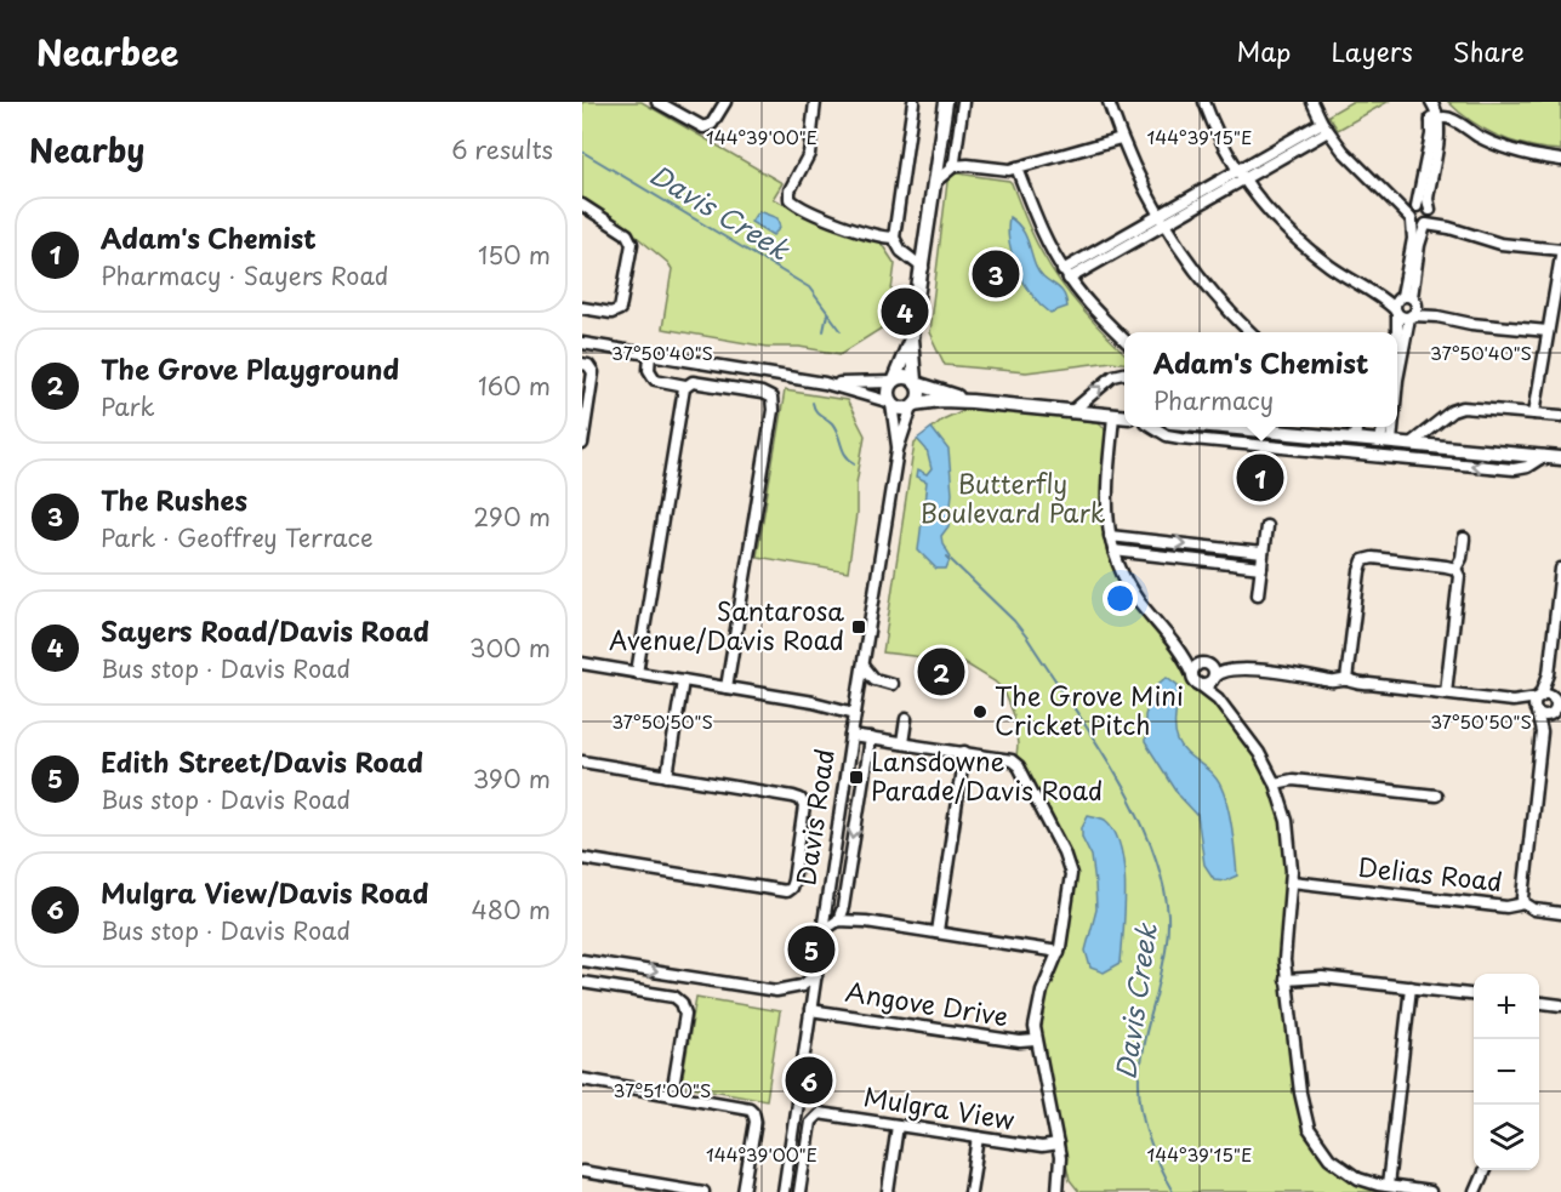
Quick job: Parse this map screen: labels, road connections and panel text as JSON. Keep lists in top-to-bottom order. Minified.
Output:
{"streets":{"street":["Davis Road","Delias Road","Angove Drive","Mulgra View"]},"crossings":[["Davis Road","Angove Drive"]],"water":["Davis Creek"],"parks":["Butterfly Boulevard Park"],"places":{"transit":["Santarosa Avenue/Davis Road","Lansdowne Parade/Davis Road"],"other":["The Grove Mini Cricket Pitch"]},"page":{"header":"Nearbee","nav":["Map","Layers","Share"],"heading":["Nearby","6 results"],"list":[{"mark":"1","name":"Adam's Chemist","note":"Pharmacy · Sayers Road","value":"150 m"},{"mark":"2","name":"The Grove Playground","note":"Park","value":"160 m"},{"mark":"3","name":"The Rushes","note":"Park · Geoffrey Terrace","value":"290 m"},{"mark":"4","name":"Sayers Road/Davis Road","note":"Bus stop · Davis Road","value":"300 m"},{"mark":"5","name":"Edith Street/Davis Road","note":"Bus stop · Davis Road","value":"390 m"},{"mark":"6","name":"Mulgra View/Davis Road","note":"Bus stop · Davis Road","value":"480 m"}],"pins":["3","4","1","2","5","6"],"popup":["Adam's Chemist","Pharmacy"],"map_buttons":["+","−"]},"coordinates":["144°39'00\"E","144°39'15\"E","37°50'40\"S","37°50'50\"S","37°51'00\"S"]}
